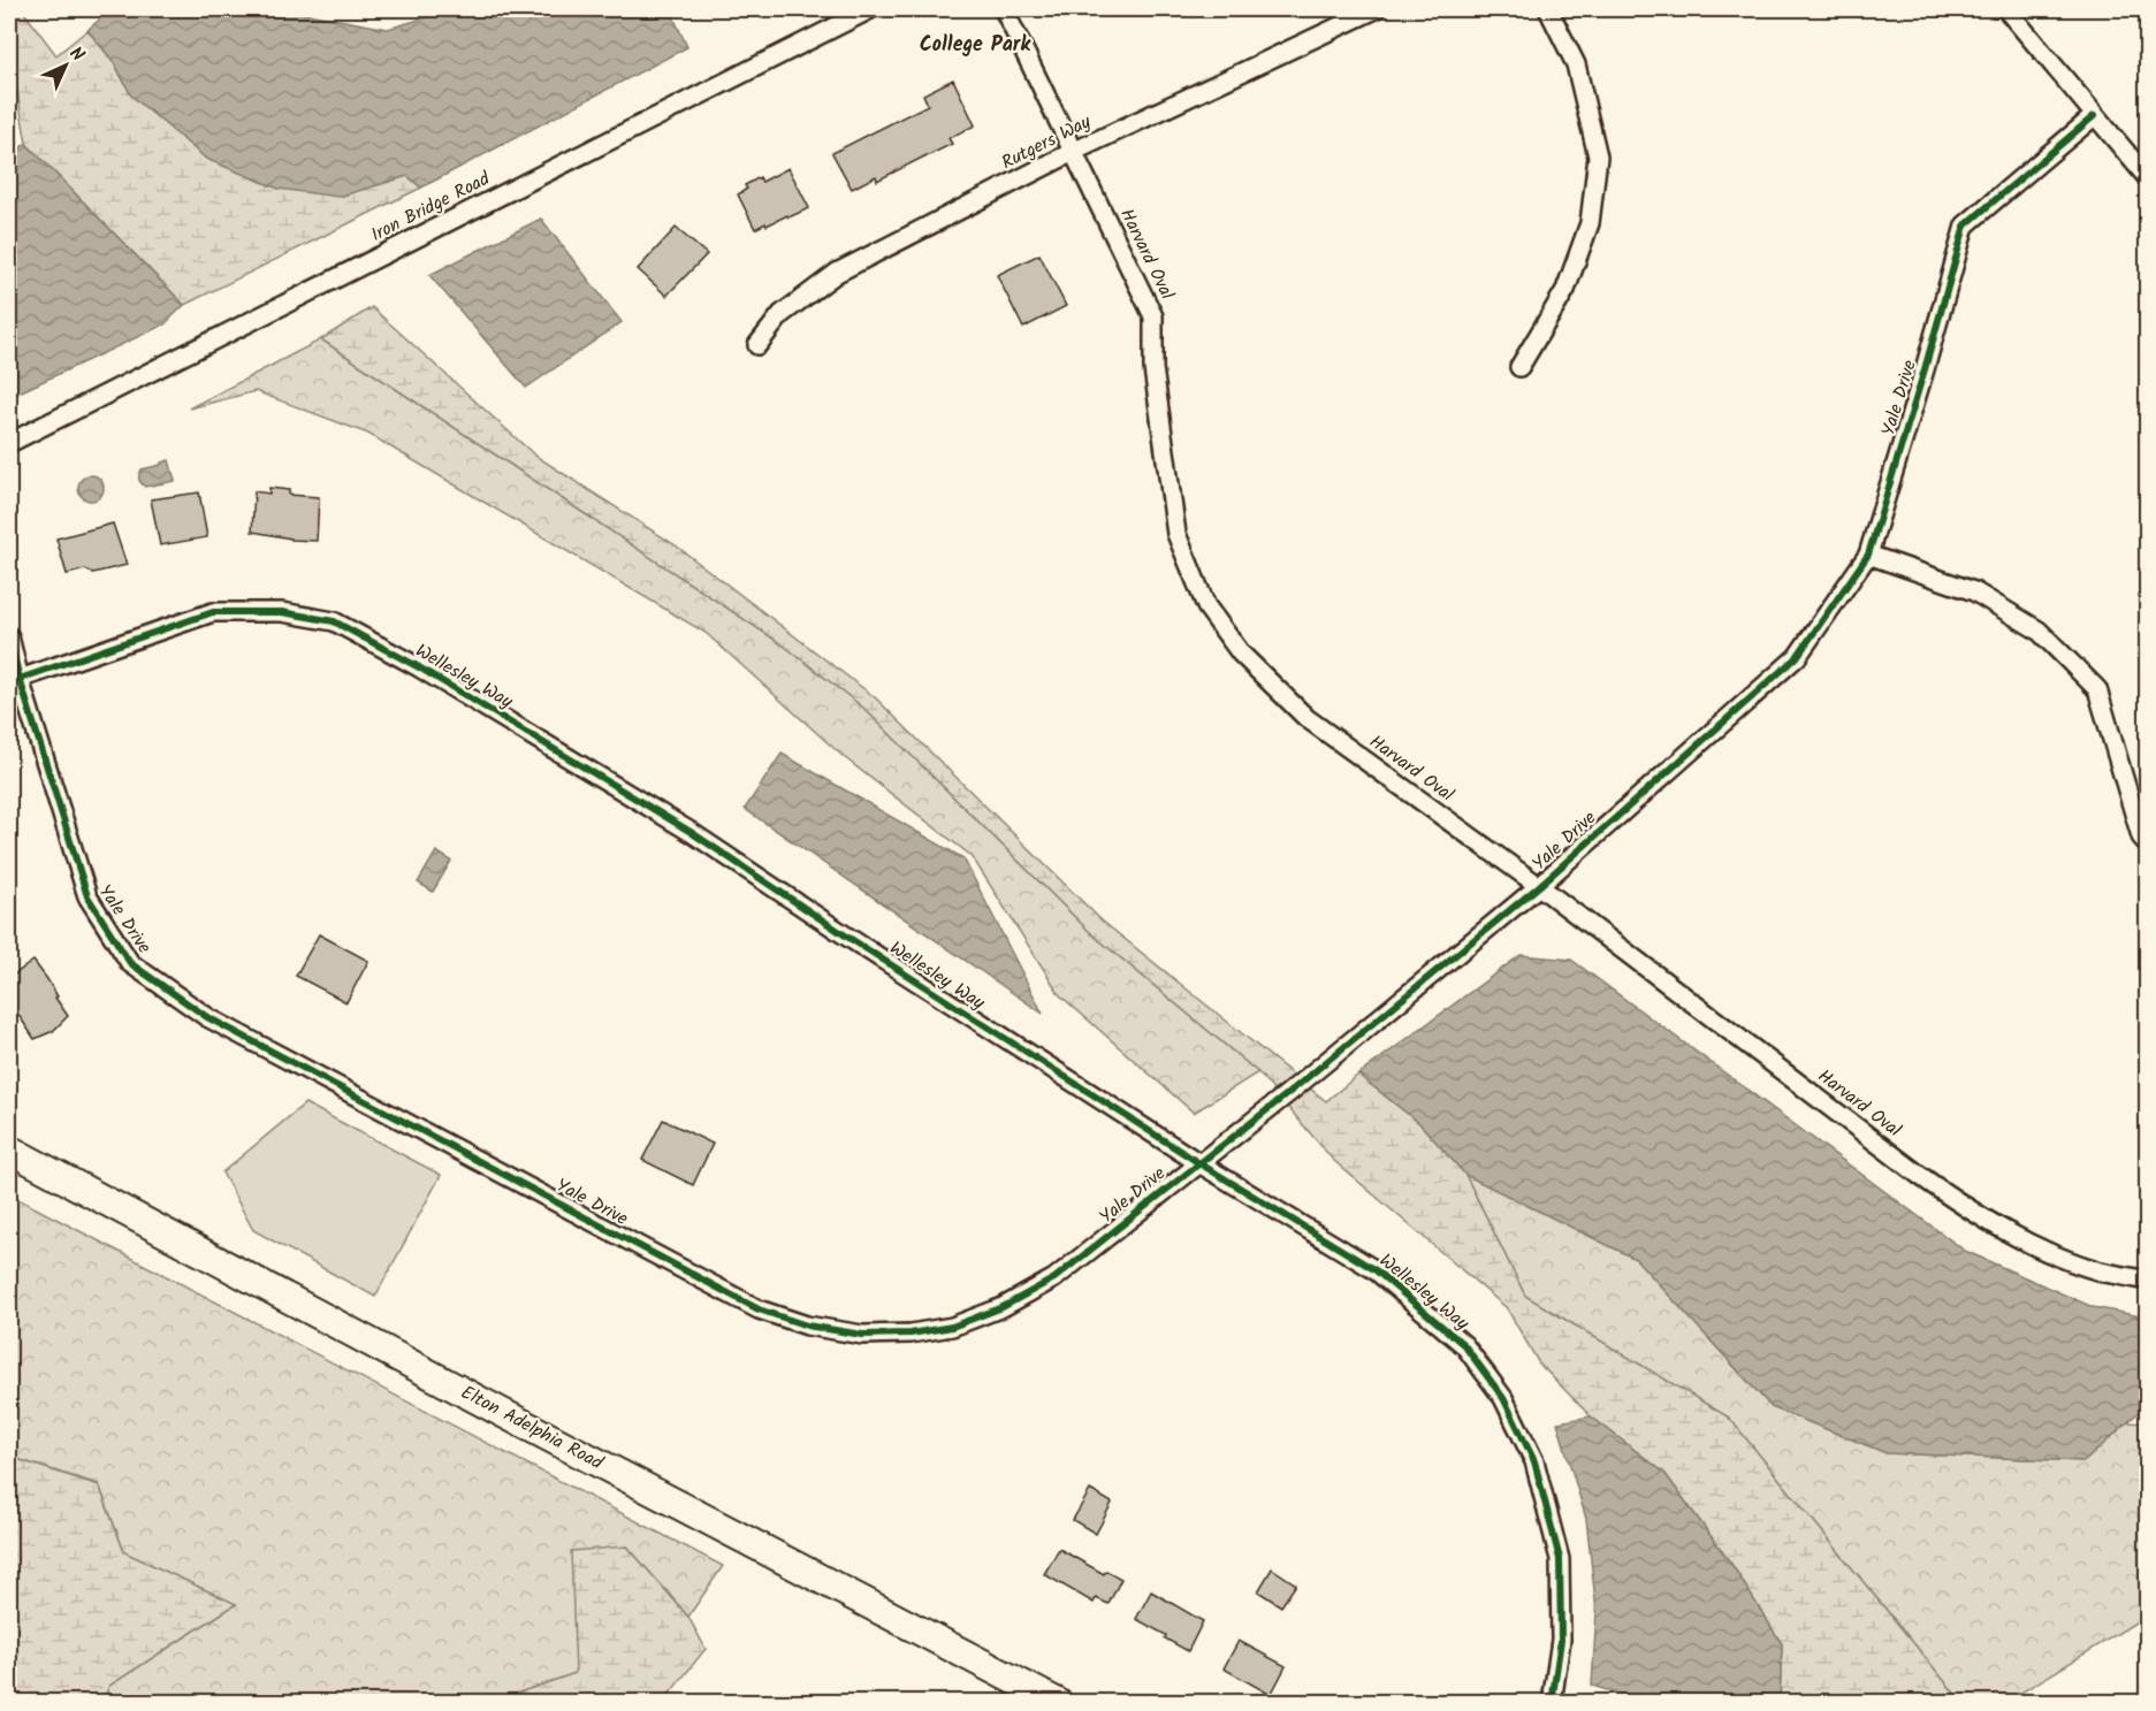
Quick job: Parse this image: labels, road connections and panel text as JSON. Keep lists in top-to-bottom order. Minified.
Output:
{"streets":{"main road":["Elton Adelphia Road"],"street":["Rutgers Way","Iron Bridge Road","Harvard Oval","Yale Drive","Wellesley Way"]},"crossings":[["Rutgers Way","Harvard Oval"],["Harvard Oval","Yale Drive"],["Yale Drive","Wellesley Way"]],"districts":["College Park"],"north":"top right"}
